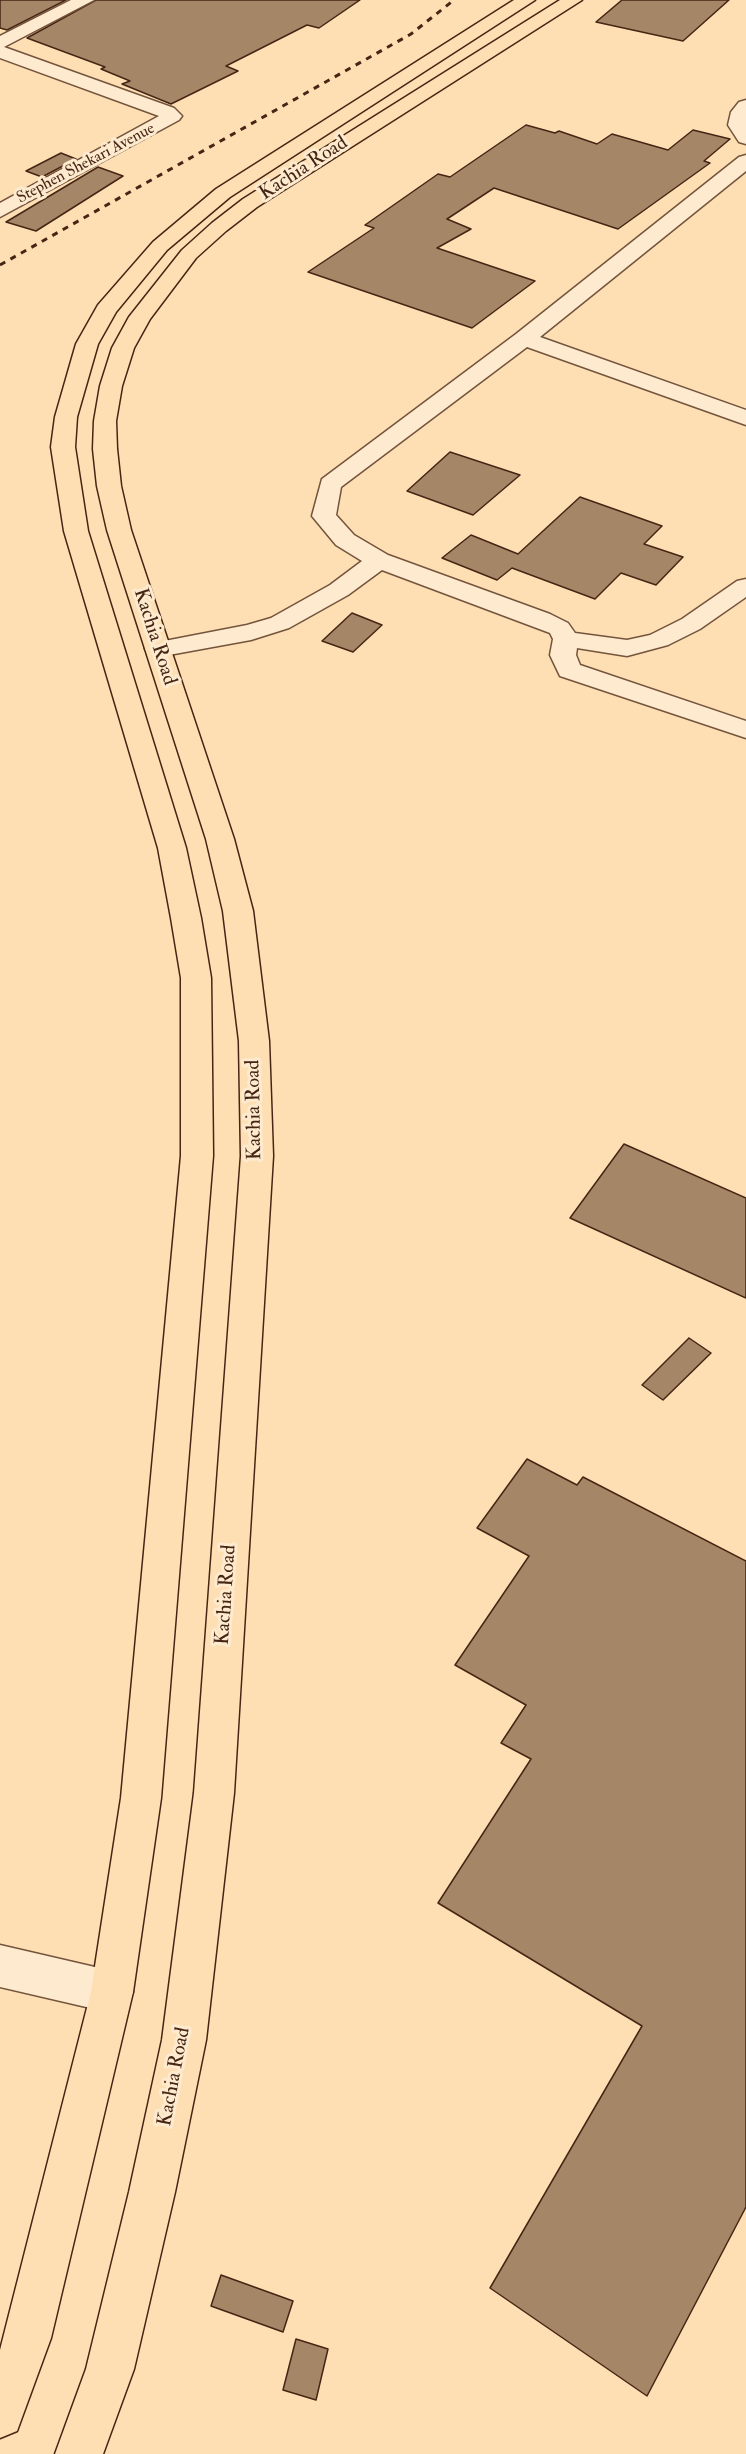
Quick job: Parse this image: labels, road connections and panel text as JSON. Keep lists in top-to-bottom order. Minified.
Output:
{"streets":{"main road":["Kachia Road"],"street":["Stephen Shekari Avenue"]}}
